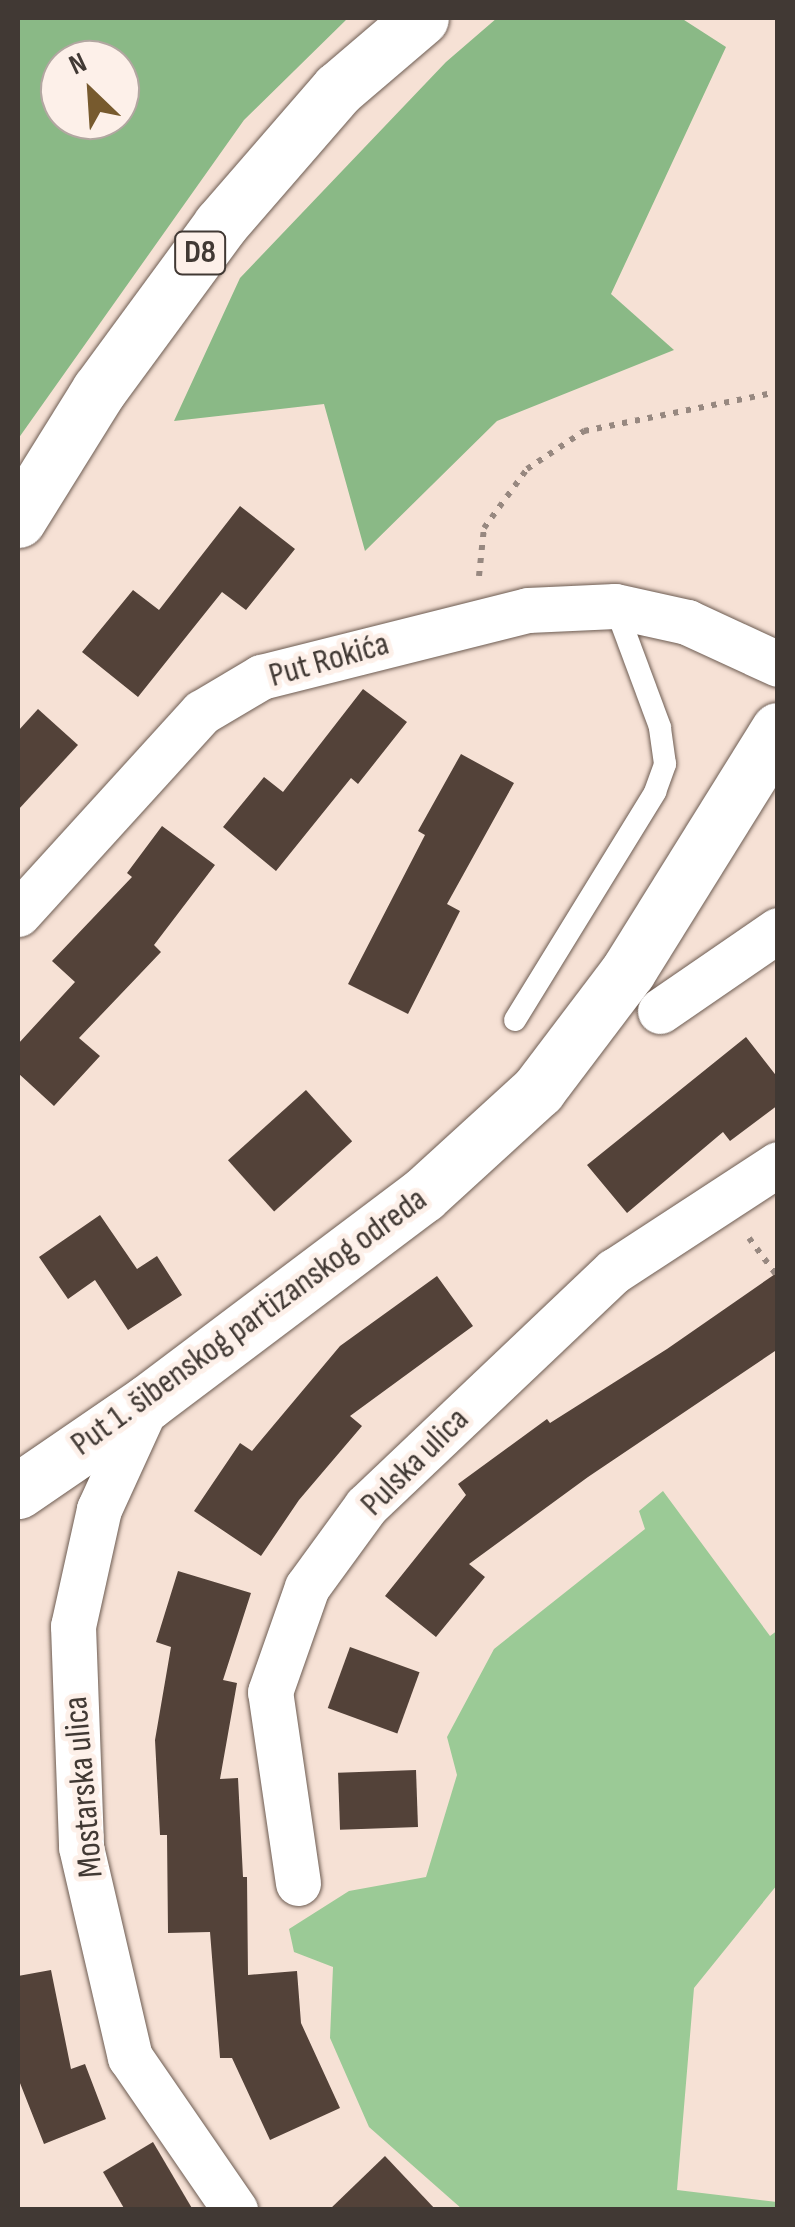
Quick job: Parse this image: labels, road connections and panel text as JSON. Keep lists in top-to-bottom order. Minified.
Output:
{"streets":{"street":["D8","Put Rokića","Put 1. šibenskog partizanskog odreda","Pulska ulica","Mostarska ulica"]},"crossings":[["Put 1. šibenskog partizanskog odreda","Mostarska ulica"]],"north":"top left"}
